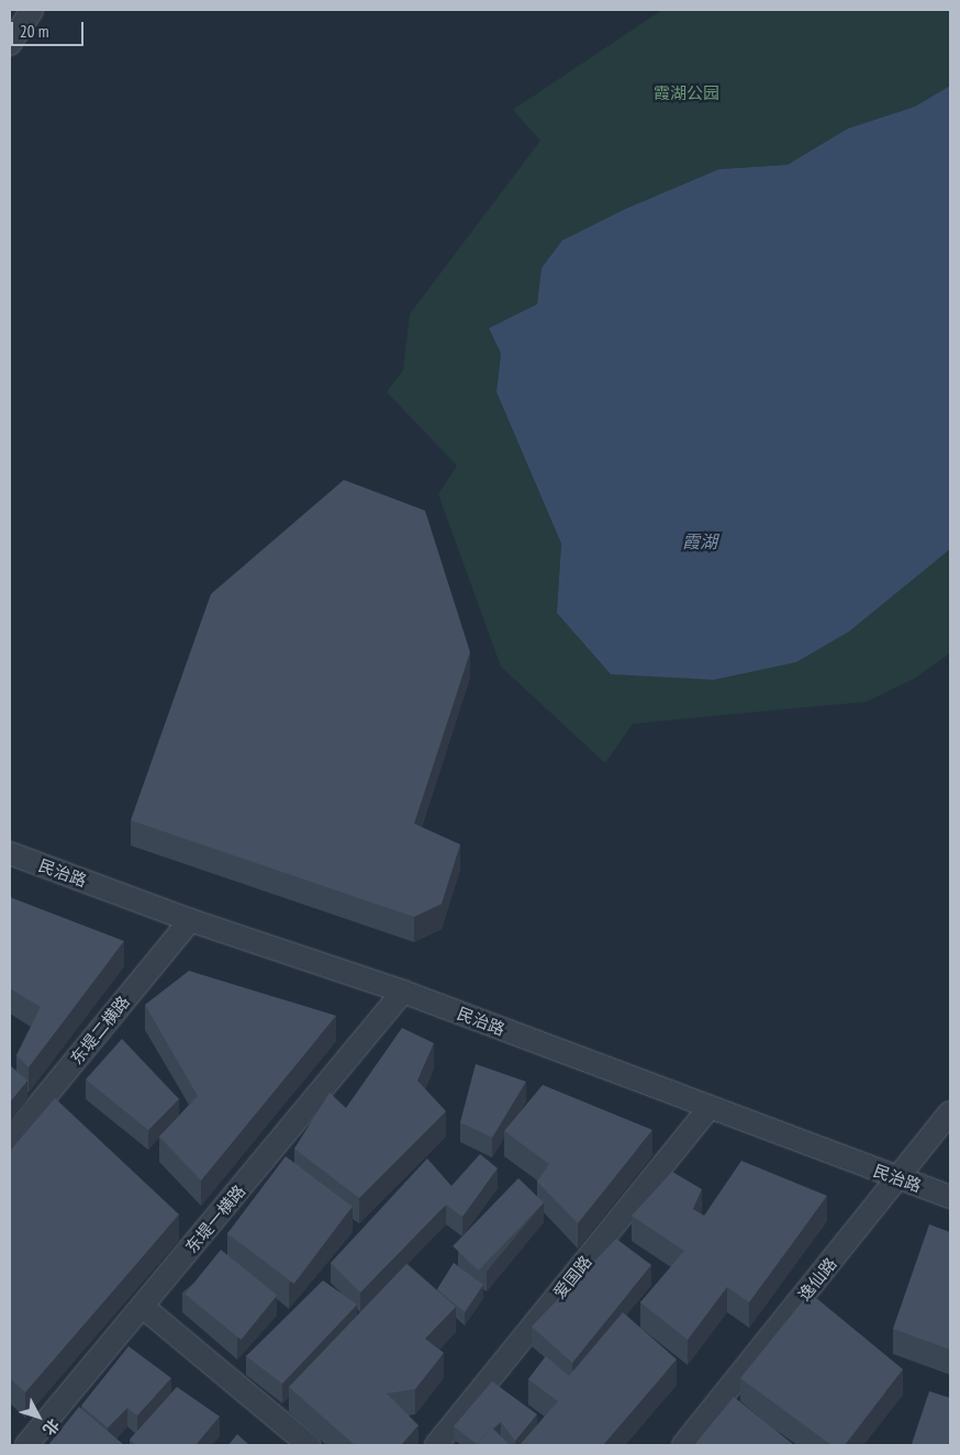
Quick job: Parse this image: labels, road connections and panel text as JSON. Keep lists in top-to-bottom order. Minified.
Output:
{"streets":{"street":["民治路","东堤二横路","东堤一横路","爱国路","逸仙路"]},"crossings":[["民治路","东堤二横路"],["民治路","东堤一横路"],["民治路","爱国路"],["民治路","逸仙路"]],"water":["霞湖"],"parks":["霞湖公园"],"scale_bar":"20 m","north":"bottom right"}
